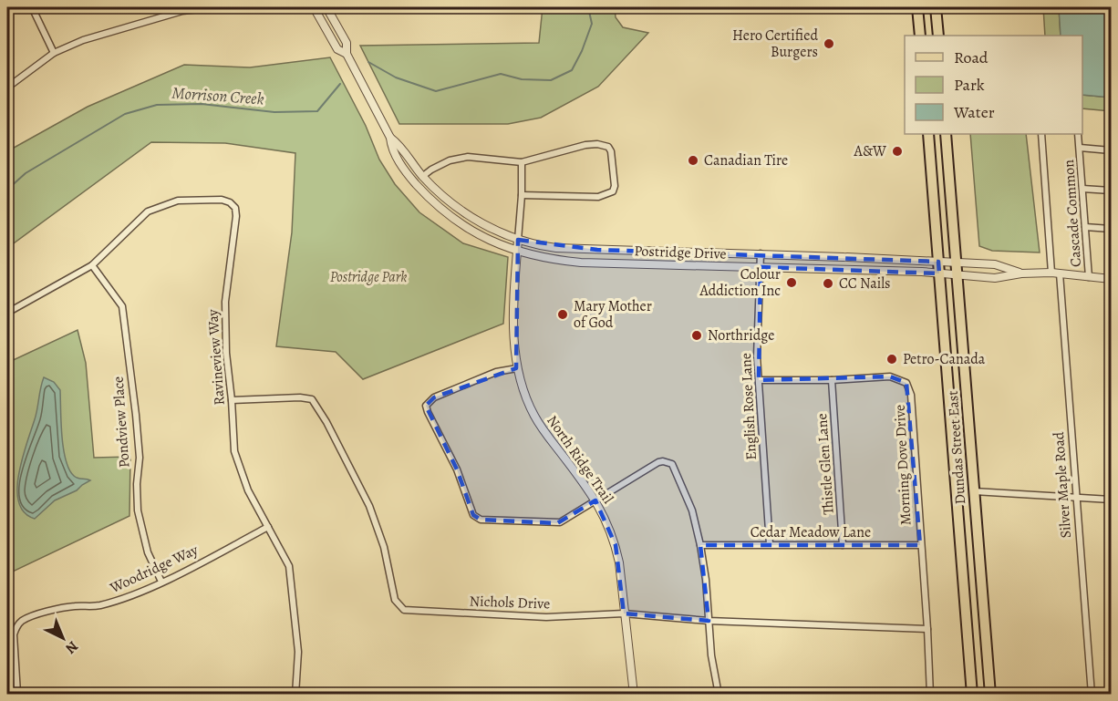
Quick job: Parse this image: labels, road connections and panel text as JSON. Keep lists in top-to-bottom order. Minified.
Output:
{"streets":{"main road":["Dundas Street East"],"street":["Cascade Common","Postridge Drive","Ravineview Way","English Rose Lane","Pondview Place","North Ridge Trail","Thistle Glen Lane","Morning Dove Drive","Silver Maple Road","Cedar Meadow Lane","Woodridge Way","Nichols Drive"]},"crossings":[["Cascade Common","Postridge Drive"],["Postridge Drive","English Rose Lane"],["Postridge Drive","Dundas Street East"],["Postridge Drive","North Ridge Trail"],["Postridge Drive","Silver Maple Road"],["Ravineview Way","Pondview Place"],["Ravineview Way","Woodridge Way"],["Ravineview Way","Nichols Drive"],["English Rose Lane","Morning Dove Drive"],["English Rose Lane","Cedar Meadow Lane"],["Pondview Place","Woodridge Way"],["North Ridge Trail","Nichols Drive"],["Thistle Glen Lane","Morning Dove Drive"],["Thistle Glen Lane","Cedar Meadow Lane"],["Morning Dove Drive","Cedar Meadow Lane"],["Morning Dove Drive","Nichols Drive"]],"water":["Morrison Creek"],"parks":["Postridge Park"],"places":["Hero Certified Burgers","A&W","Canadian Tire","Colour Addiction Inc","CC Nails","Mary Mother of God","Northridge","Petro-Canada"],"legend":["Road","Park","Water"],"north":"bottom right"}
